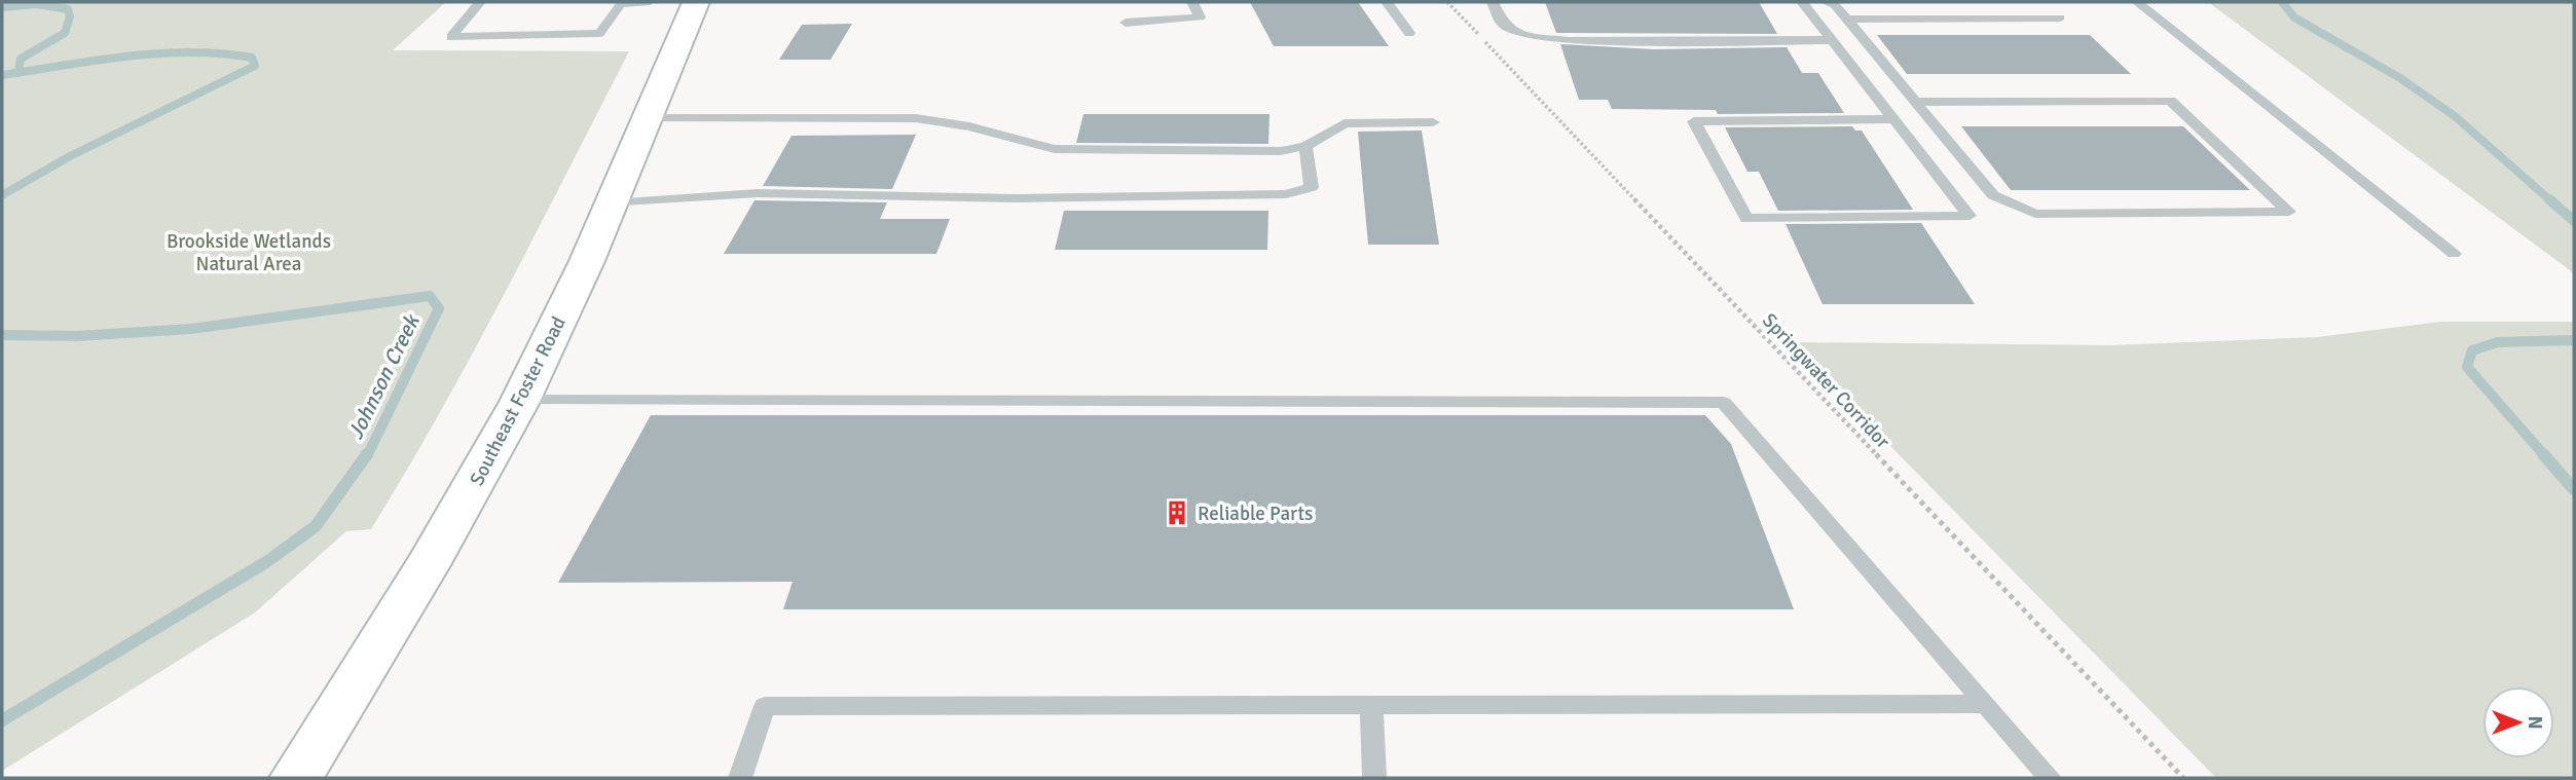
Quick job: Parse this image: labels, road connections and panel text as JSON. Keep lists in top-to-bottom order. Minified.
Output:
{"streets":{"main road":["Southeast Foster Road"],"path":["Springwater Corridor"]},"water":["Johnson Creek"],"parks":["Brookside Wetlands Natural Area"],"places":{"building":["Reliable Parts"]},"north":"right"}
